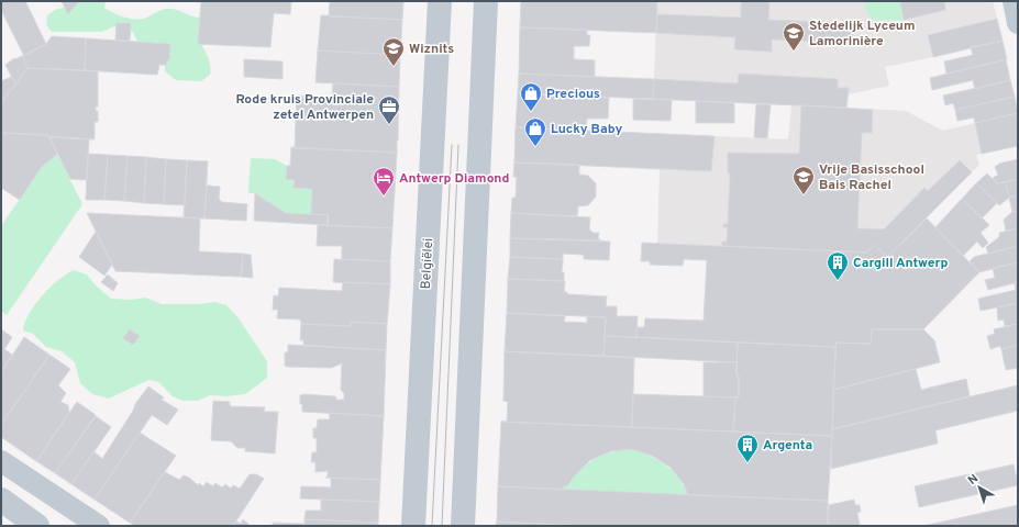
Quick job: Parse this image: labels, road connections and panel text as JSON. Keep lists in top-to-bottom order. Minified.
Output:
{"streets":{"street":["Belgiëlei"]},"places":{"school or university":["Stedelijk Lyceum Lamorinière","Wiznits","Vrije Basisschool Bais Rachel"],"shop":["Precious","Lucky Baby"],"office":["Rode kruis Provinciale zetel Antwerpen"],"hotel":["Antwerp Diamond"],"building":["Cargill Antwerp","Argenta"]},"north":"top left"}
